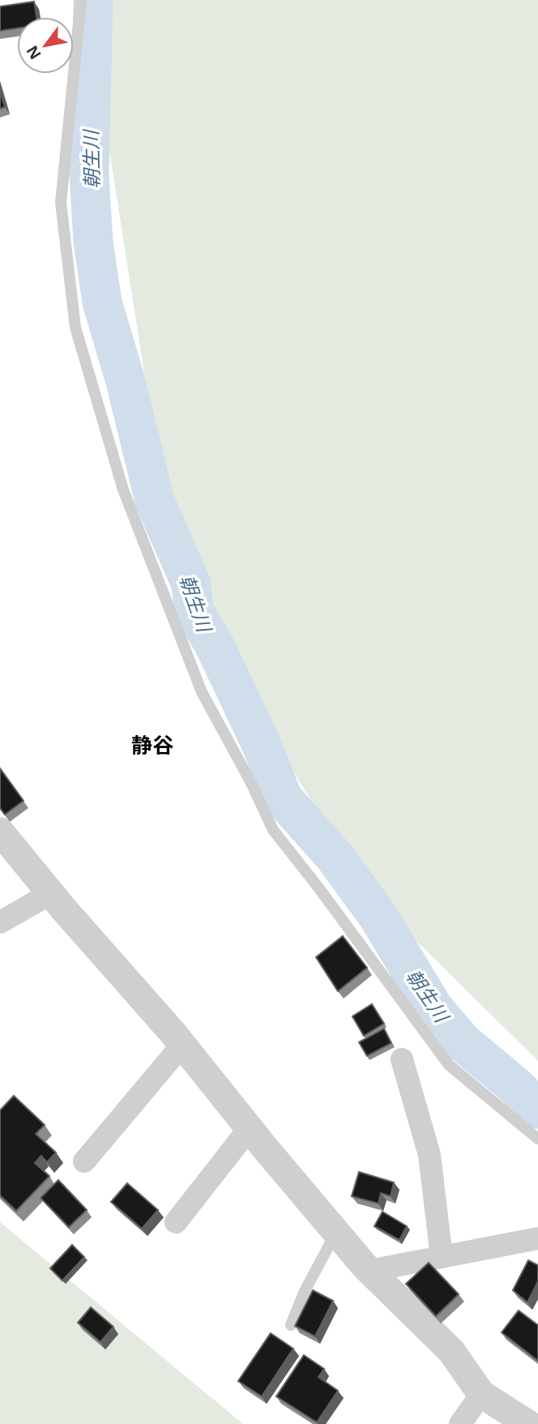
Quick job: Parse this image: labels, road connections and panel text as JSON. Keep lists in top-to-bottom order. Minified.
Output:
{"districts":["静谷"],"water":["朝生川"],"north":"bottom left"}
